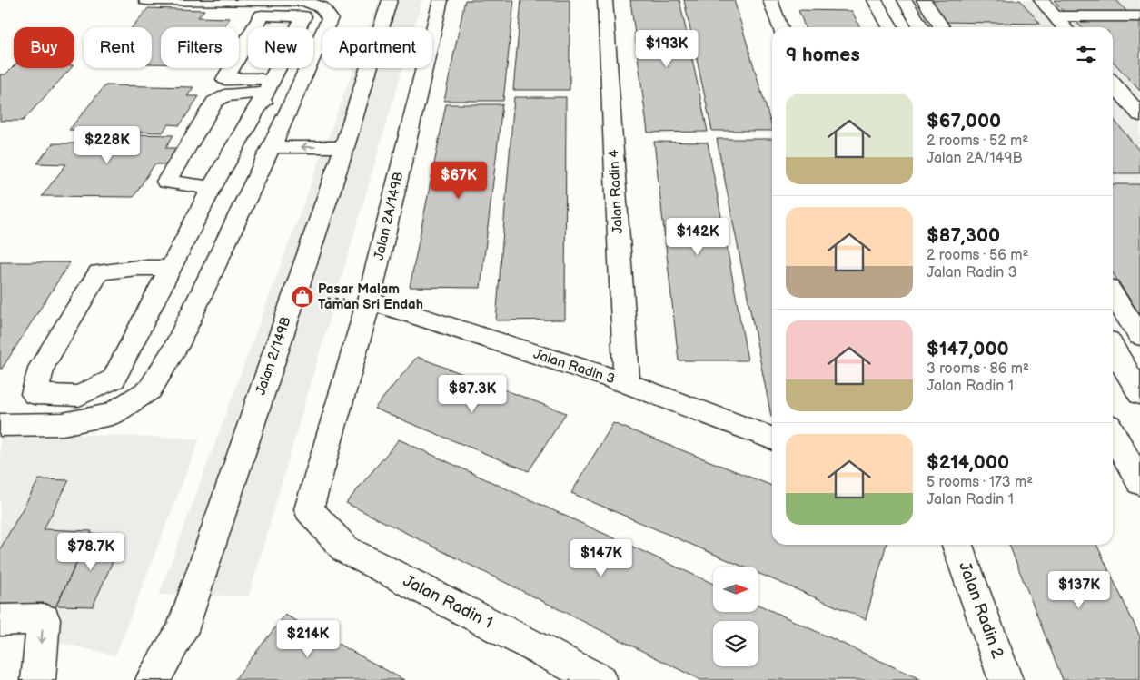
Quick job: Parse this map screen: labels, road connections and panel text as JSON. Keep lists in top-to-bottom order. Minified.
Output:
{"streets":{"street":["Jalan Radin 4","Jalan 2A/149B","Jalan 2/149B","Jalan Radin 3","Jalan Radin 1","Jalan Radin 2"]},"crossings":[["Jalan Radin 4","Jalan Radin 3"],["Jalan 2A/149B","Jalan Radin 3"],["Jalan 2A/149B","Jalan Radin 1"]],"places":{"shop":["Pasar Malam Taman Sri Endah"]},"north":"right","page":{"chip":["Buy","Rent","Filters","New","Apartment"],"heading":"9 homes","price":["$193K","$228K","$67K","$142K","$87.3K","$78.7K","$147K","$137K","$214K"],"list":[{"name":"$67,000","note":"2 rooms · 52 m² · Jalan 2A/149B"},{"name":"$87,300","note":"2 rooms · 56 m² · Jalan Radin 3"},{"name":"$147,000","note":"3 rooms · 86 m² · Jalan Radin 1"},{"name":"$214,000","note":"5 rooms · 173 m² · Jalan Radin 1"}]}}
